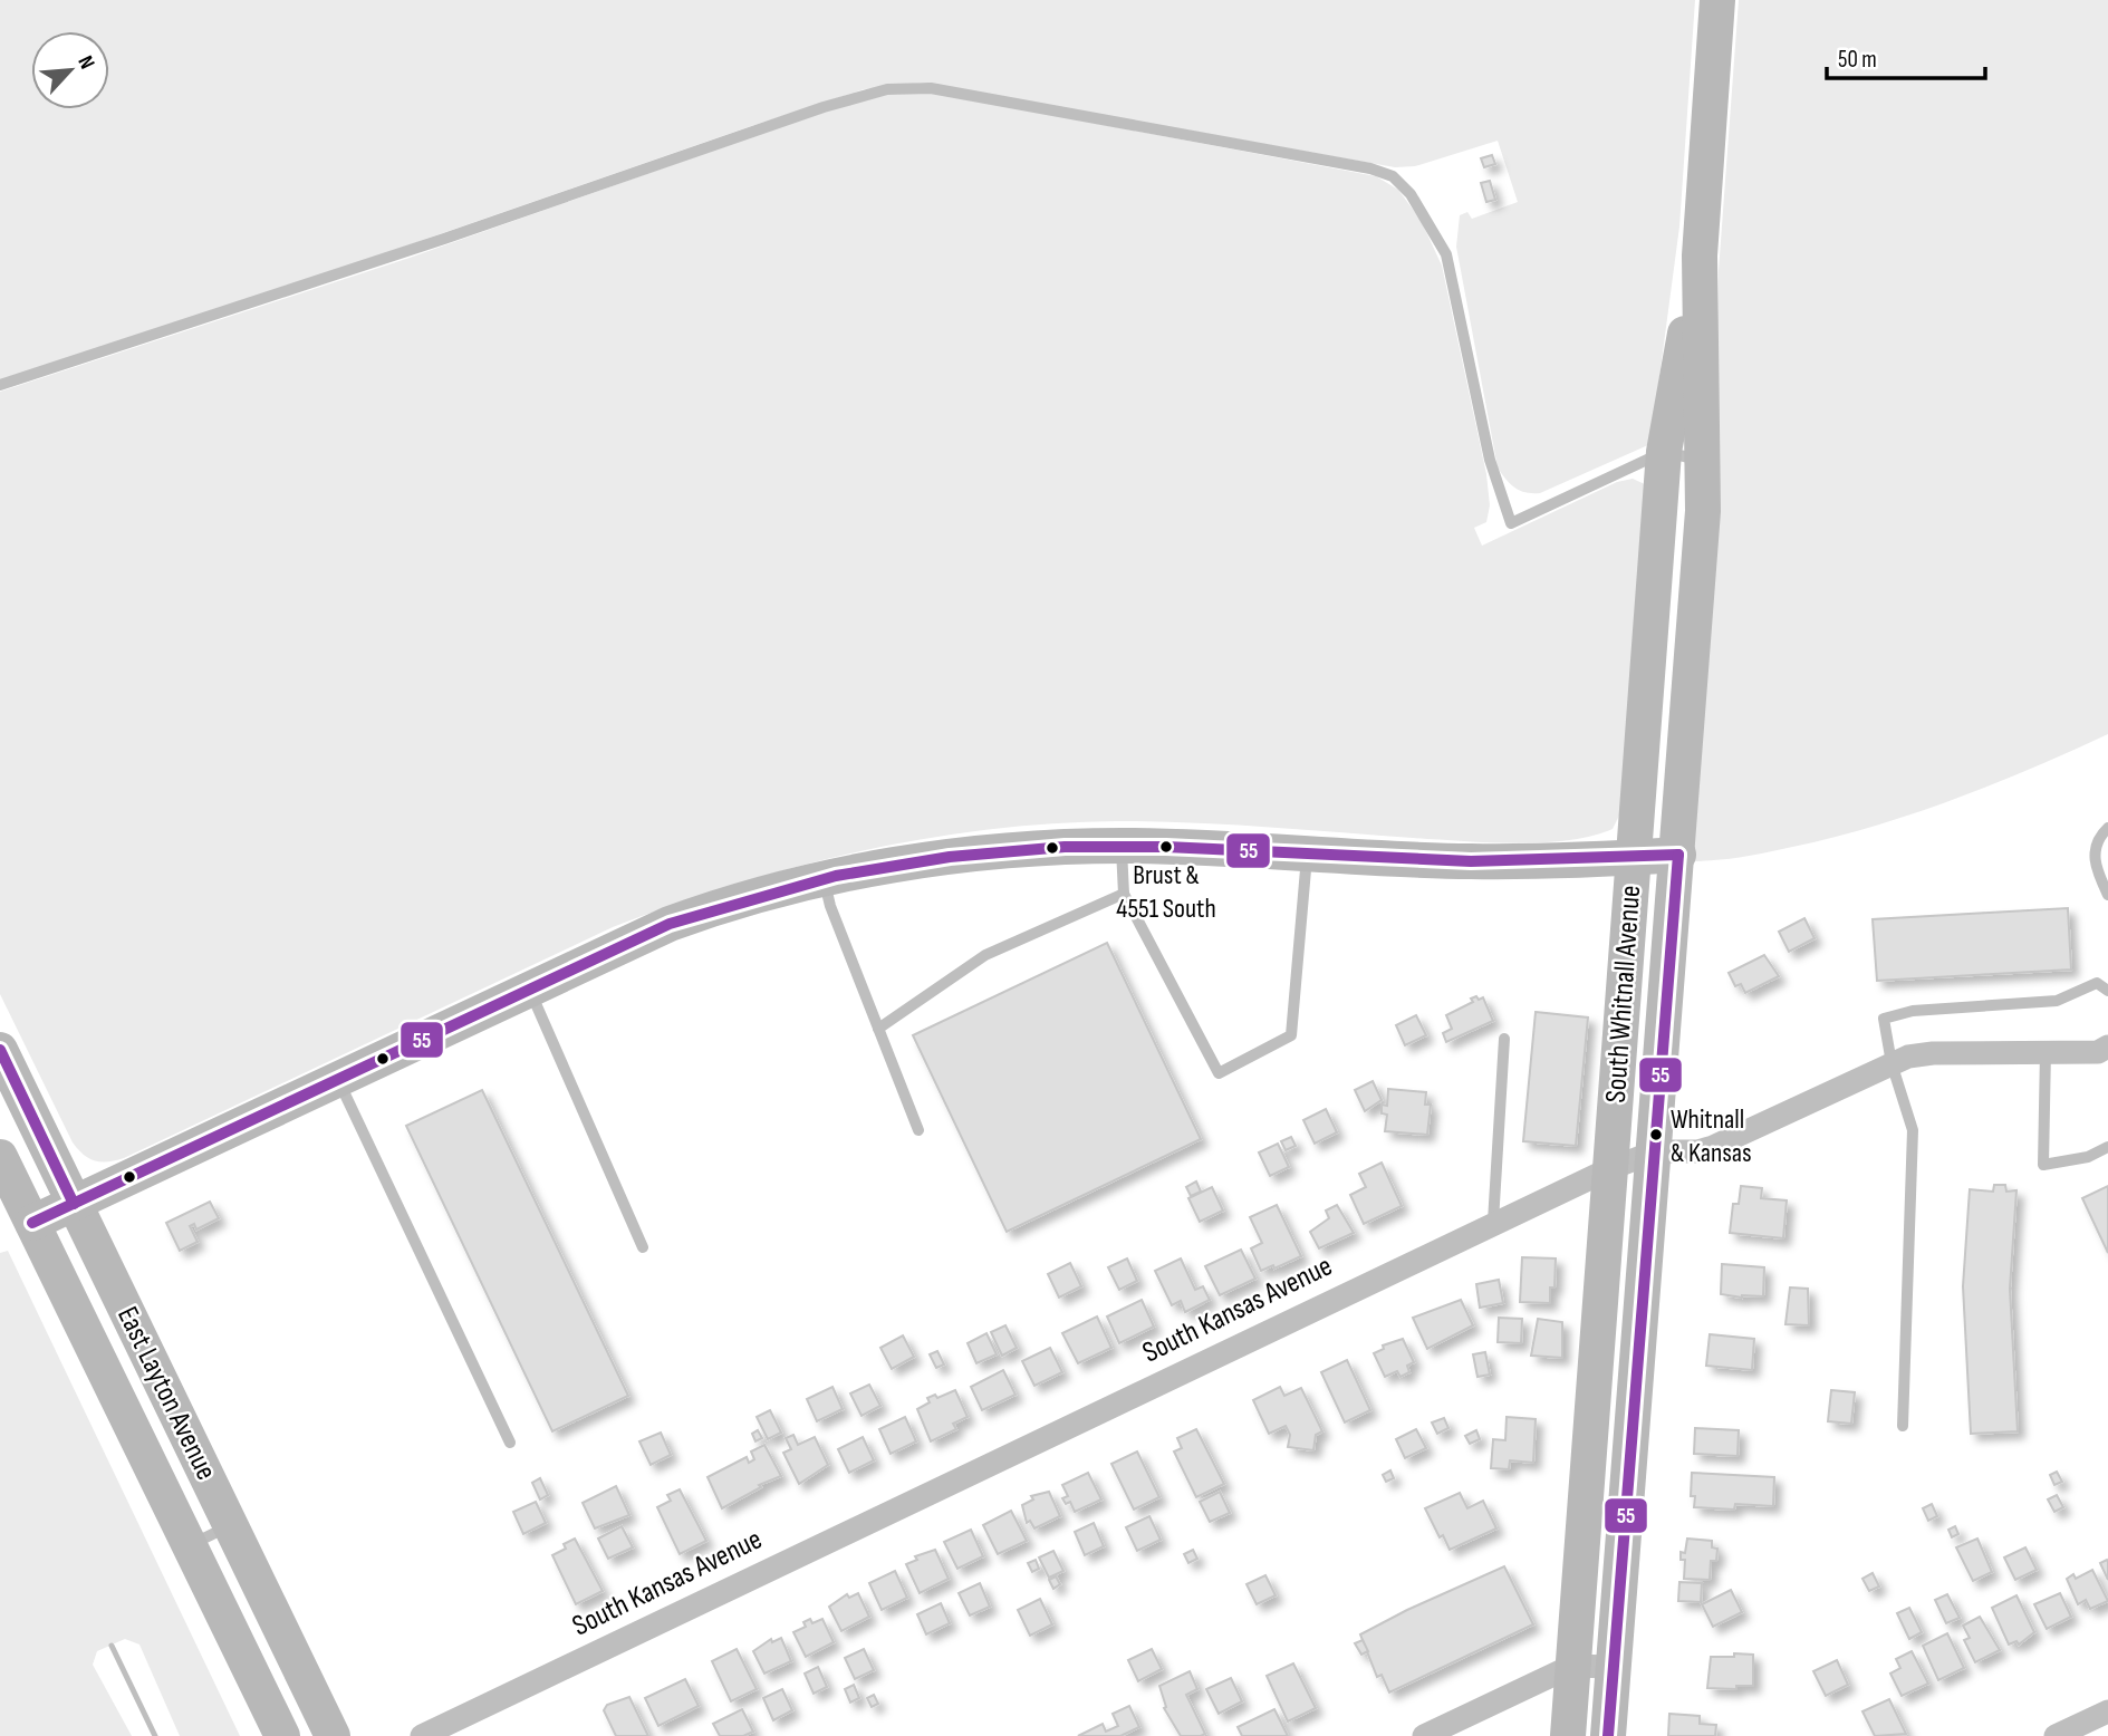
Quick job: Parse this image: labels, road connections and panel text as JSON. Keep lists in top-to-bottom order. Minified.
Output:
{"streets":{"street":["South Whitnall Avenue","South Kansas Avenue","East Layton Avenue"]},"crossings":[["South Whitnall Avenue","South Kansas Avenue"]],"places":["Brust & 4551 South","Whitnall & Kansas"],"lines":["transit line 55"],"scale_bar":"50 m","north":"top right"}
